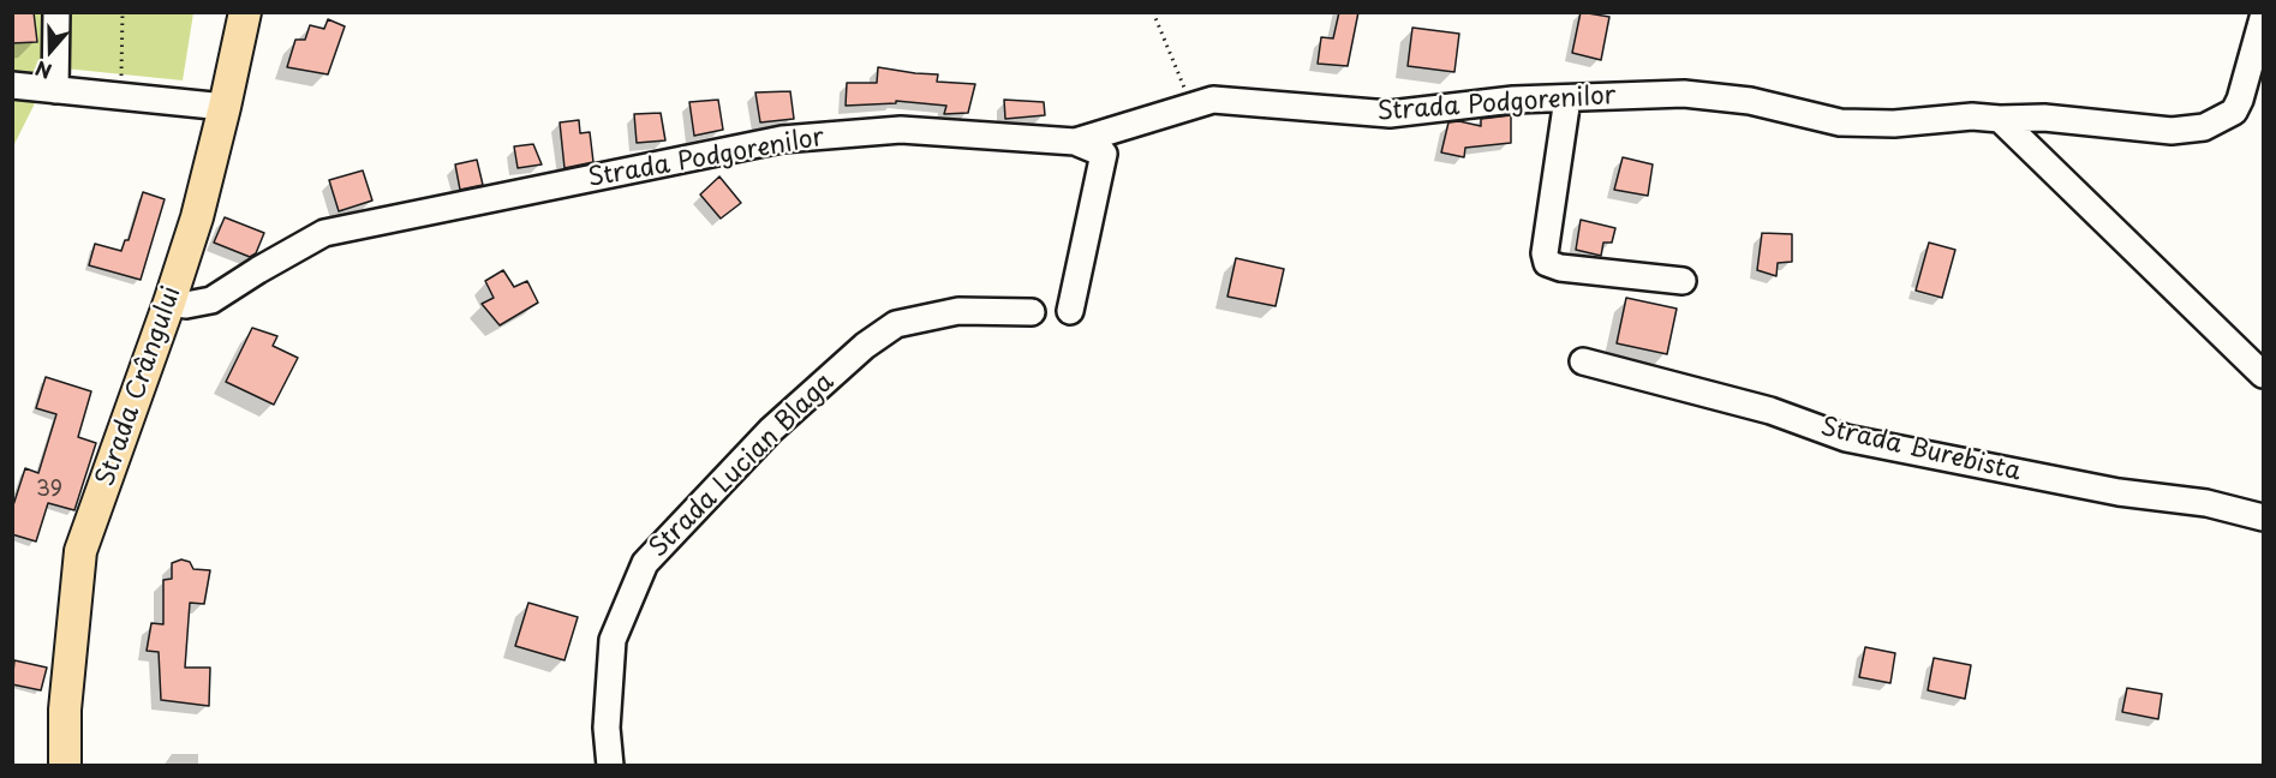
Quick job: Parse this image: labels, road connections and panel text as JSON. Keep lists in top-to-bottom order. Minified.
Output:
{"streets":{"main road":["Strada Crângului"],"street":["Strada Podgorenilor","Strada Burebista","Strada Lucian Blaga"]},"crossings":[["Strada Podgorenilor","Strada Crângului"]],"house_numbers":["39"],"north":"bottom"}
